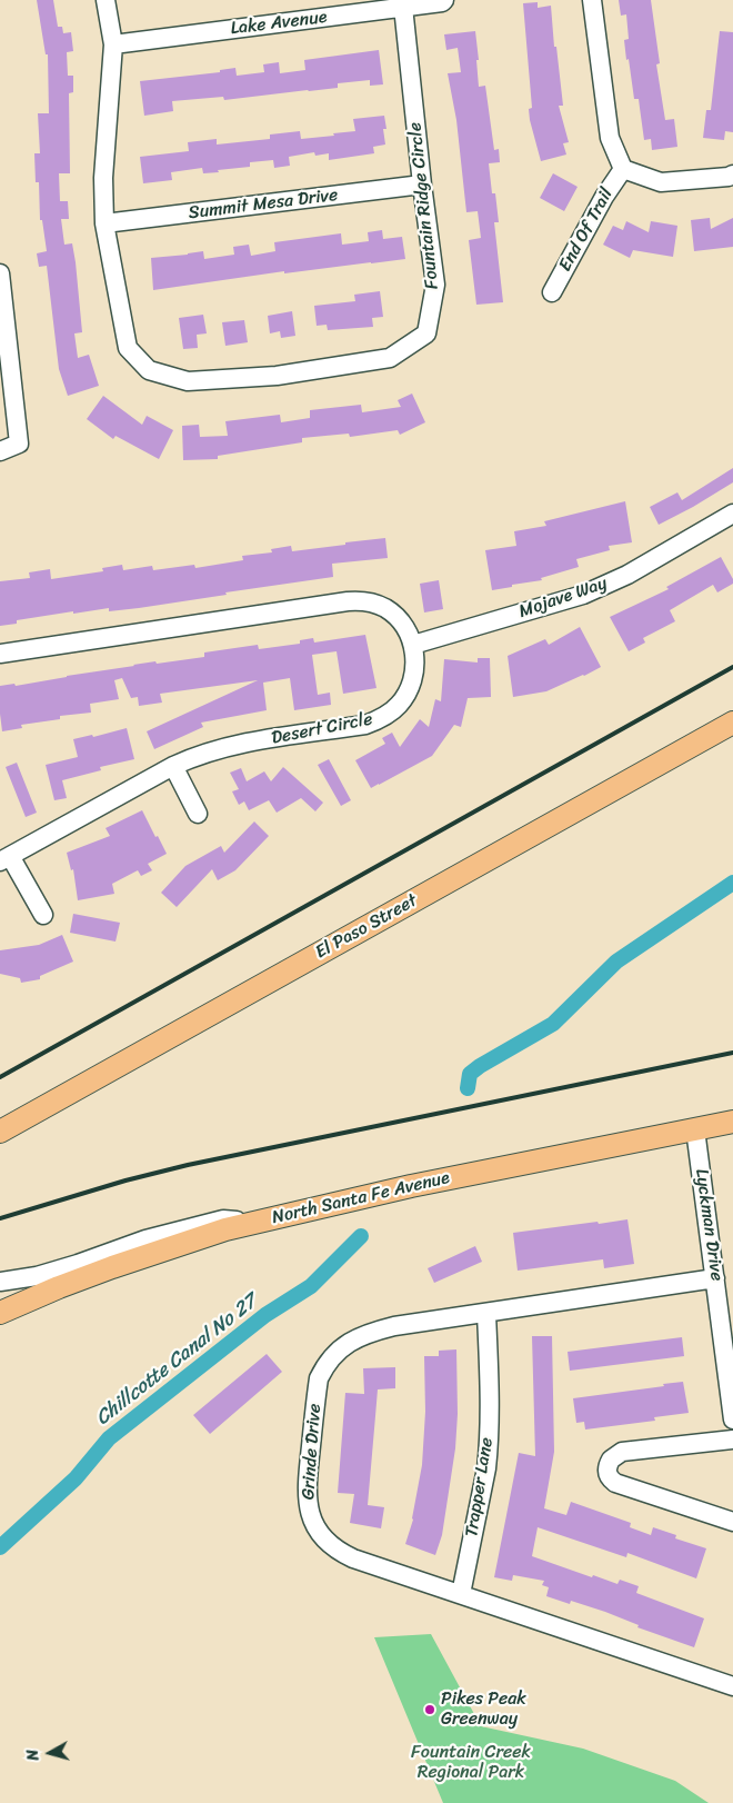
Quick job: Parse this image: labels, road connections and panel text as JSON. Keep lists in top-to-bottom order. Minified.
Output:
{"streets":{"main road":["El Paso Street","North Santa Fe Avenue"],"street":["Lake Avenue","Summit Mesa Drive","Fountain Ridge Circle","End Of Trail","Mojave Way","Desert Circle","Lyckman Drive","Grinde Drive","Trapper Lane"]},"crossings":[["Lake Avenue","Fountain Ridge Circle"],["Summit Mesa Drive","Fountain Ridge Circle"],["Mojave Way","Desert Circle"],["North Santa Fe Avenue","Lyckman Drive"],["Lyckman Drive","Grinde Drive"],["Grinde Drive","Trapper Lane"]],"water":["Chillcotte Canal No 27"],"parks":["Fountain Creek Regional Park"],"places":["Pikes Peak Greenway"],"north":"left"}
